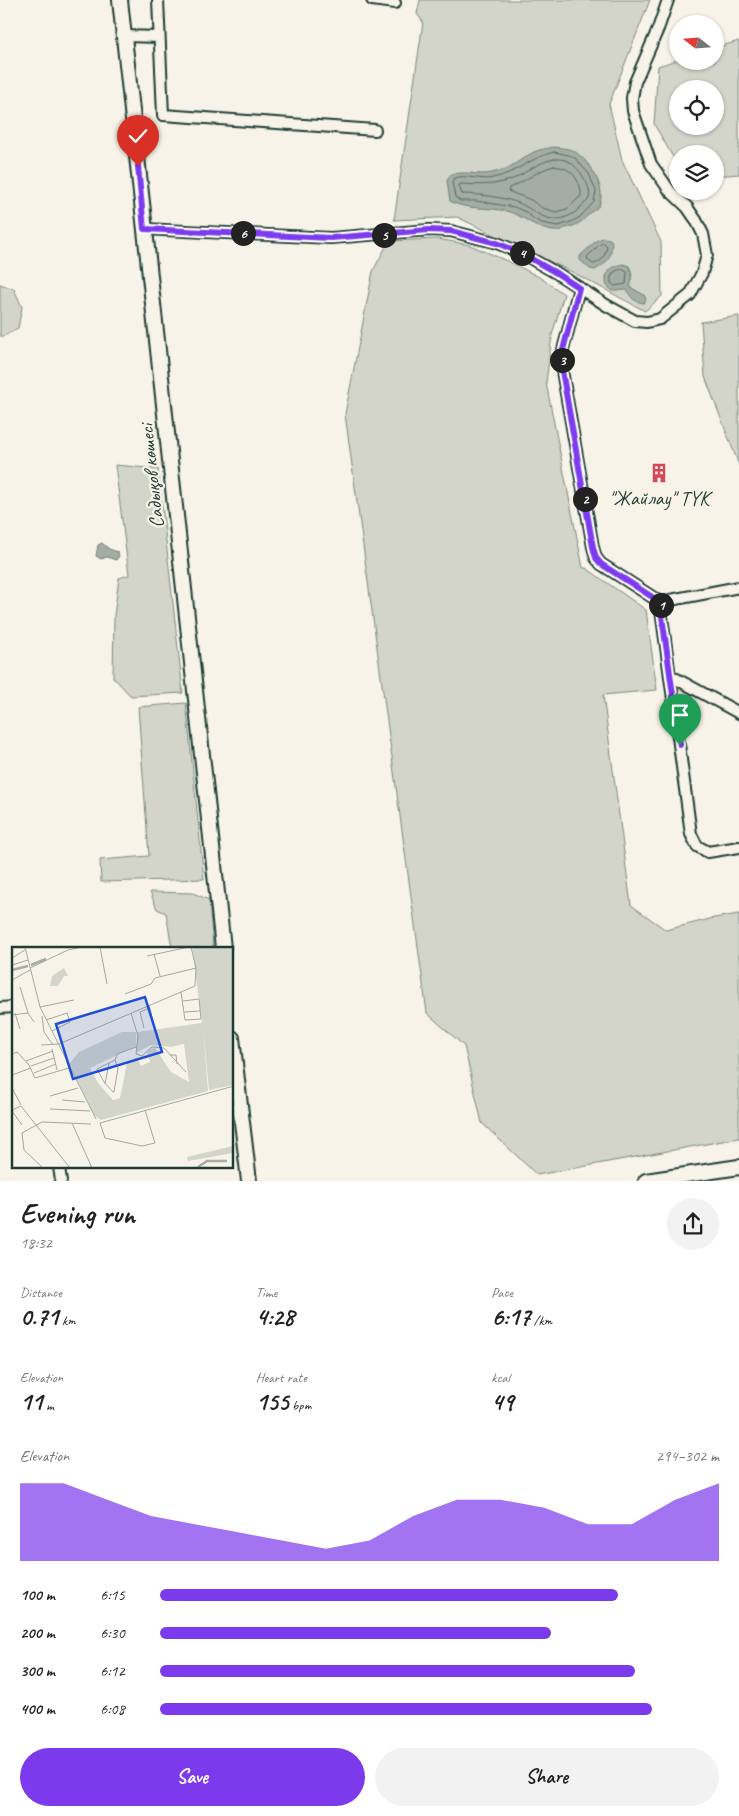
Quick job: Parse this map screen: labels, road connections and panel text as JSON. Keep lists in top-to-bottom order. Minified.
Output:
{"streets":{"street":["Садықов көшесі"]},"places":{"building":["\"Жайлау\" ТҮК"]},"north":"left","page":{"pins":["6","5","4","3","2","1"],"heading":["Evening run","18:32"],"stats":[["Distance","0.71 km"],["Time","4:28"],["Pace","6:17 /km"],["Elevation","11 m"],["Heart rate","155 bpm"],["kcal","49"]],"chart":["Elevation","294–302 m"],"list":[{"name":"100 m","note":"6:15"},{"name":"200 m","note":"6:30"},{"name":"300 m","note":"6:12"},{"name":"400 m","note":"6:08"}],"buttons":["Save","Share"]}}
